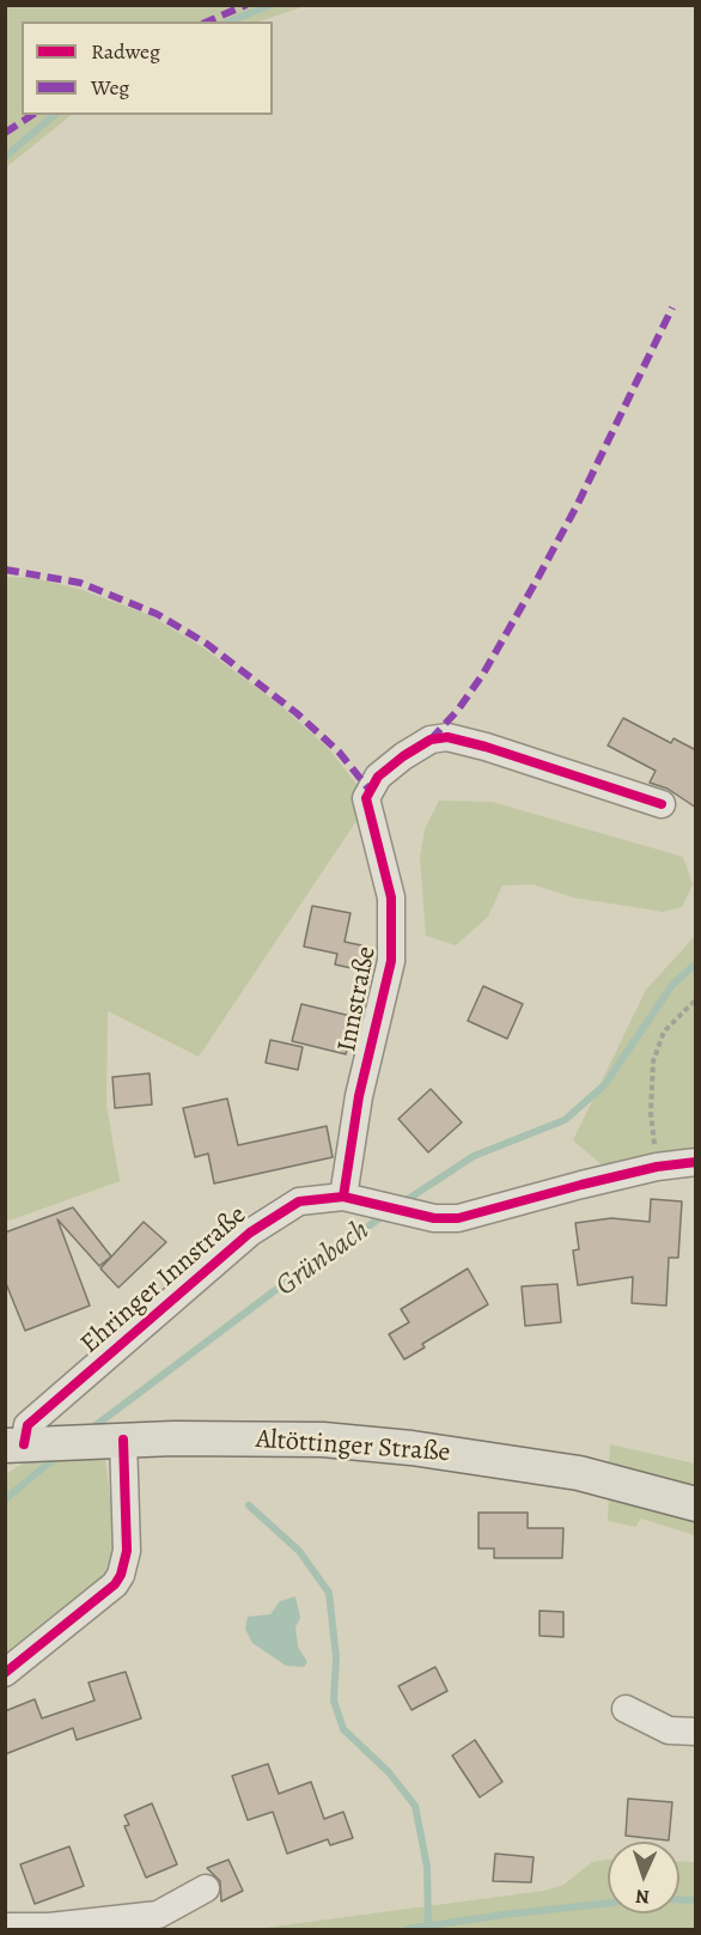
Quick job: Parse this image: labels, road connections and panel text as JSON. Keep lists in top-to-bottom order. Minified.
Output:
{"streets":{"main road":["Altöttinger Straße"],"street":["Innstraße","Ehringer Innstraße"]},"crossings":[["Innstraße","Ehringer Innstraße"],["Ehringer Innstraße","Altöttinger Straße"]],"water":["Grünbach"],"legend":["Radweg","Weg"],"north":"bottom"}
